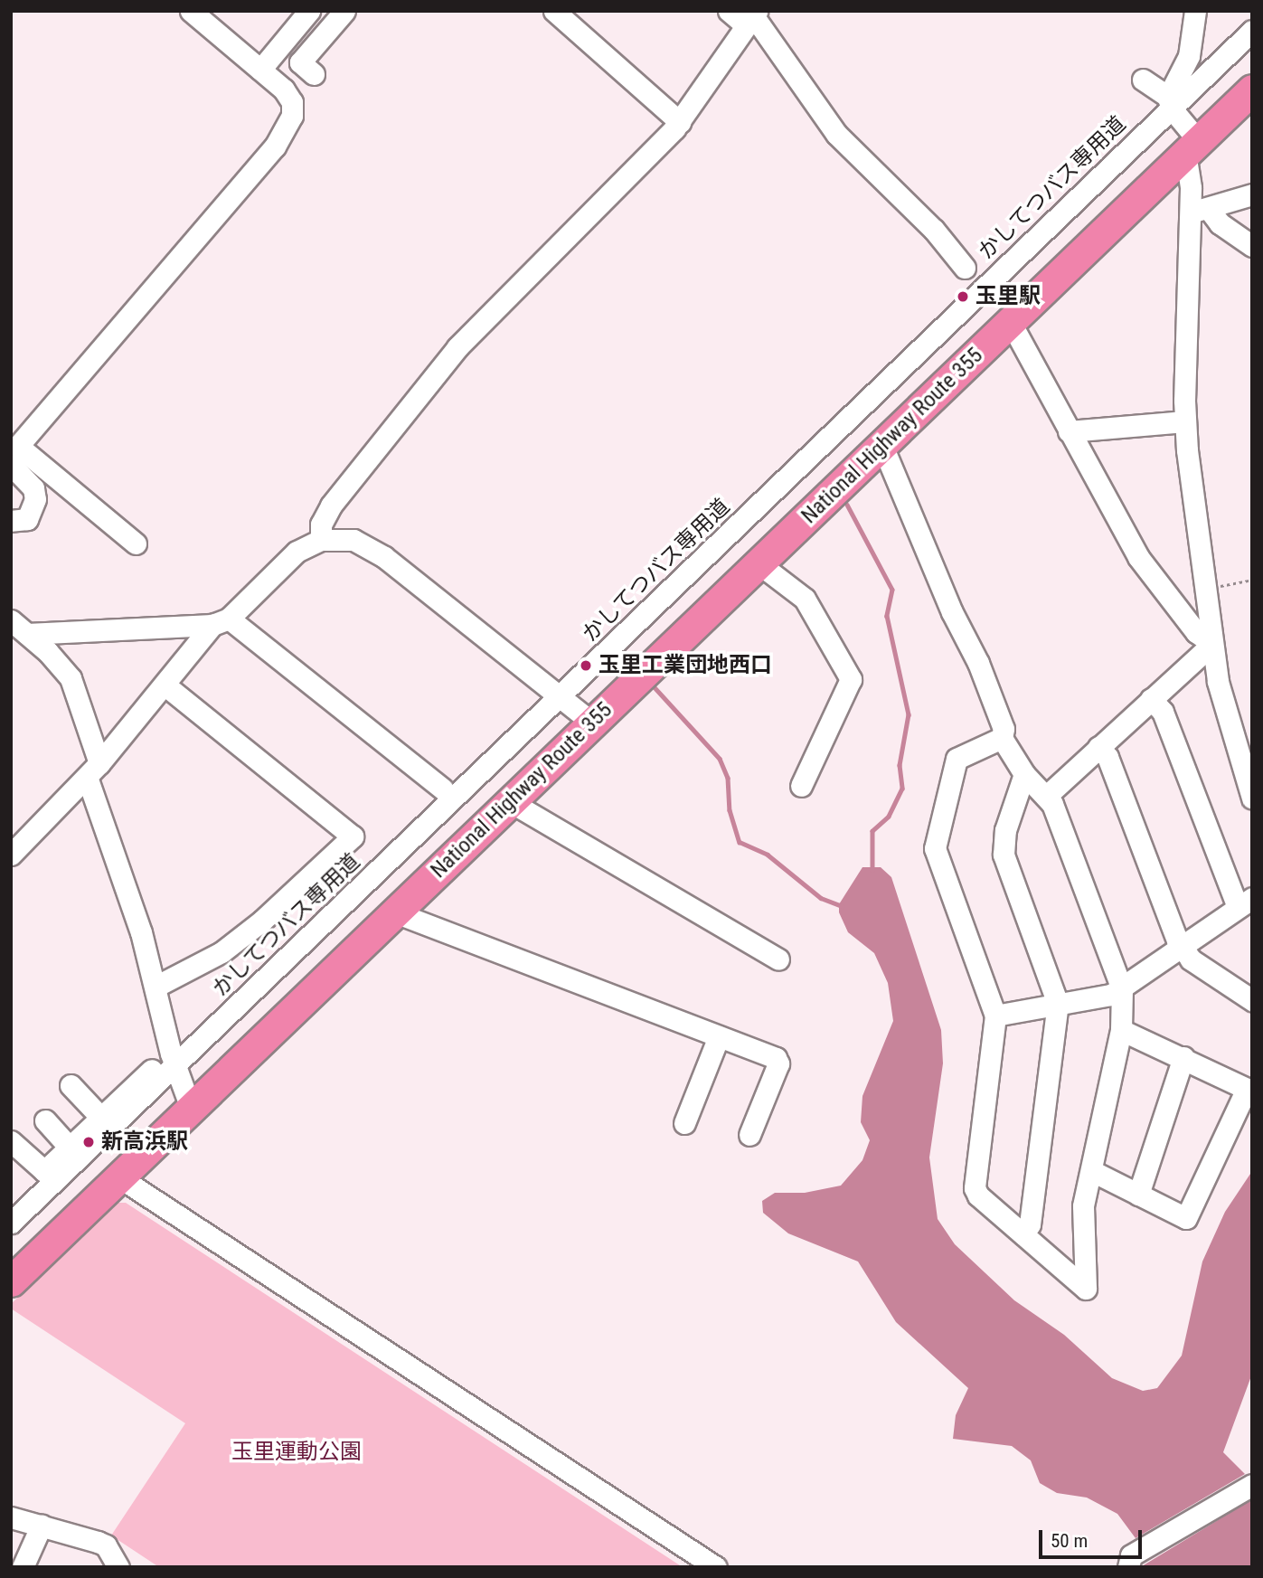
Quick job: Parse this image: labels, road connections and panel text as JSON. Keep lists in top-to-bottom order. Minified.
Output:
{"streets":{"highway":["National Highway Route 355"],"street":["かしてつバス専用道"]},"parks":["玉里運動公園"],"places":["玉里駅","玉里工業団地西口","新高浜駅"],"scale_bar":"50 m"}
